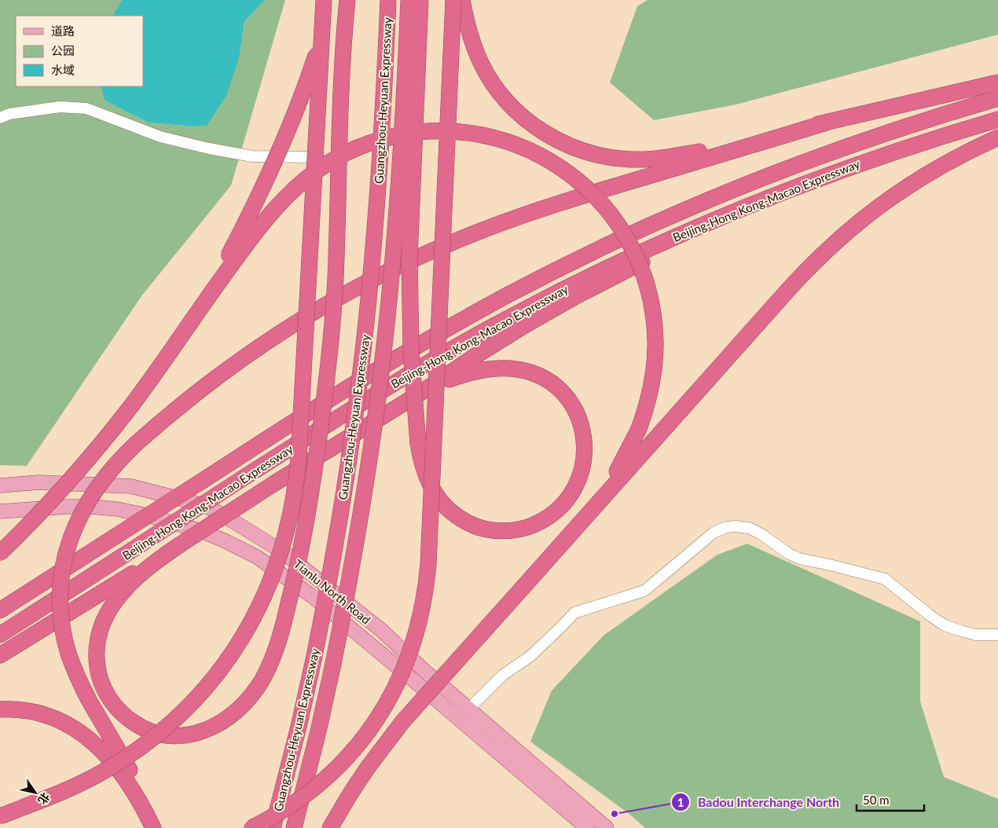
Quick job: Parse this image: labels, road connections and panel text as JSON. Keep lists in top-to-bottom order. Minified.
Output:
{"streets":{"highway":["Guangzhou-Heyuan Expressway","Beijing-Hong Kong-Macao Expressway"],"main road":["Tianlu North Road"]},"places":["Badou Interchange North"],"legend":["道路","公园","水域"],"scale_bar":"50 m","north":"bottom right"}
